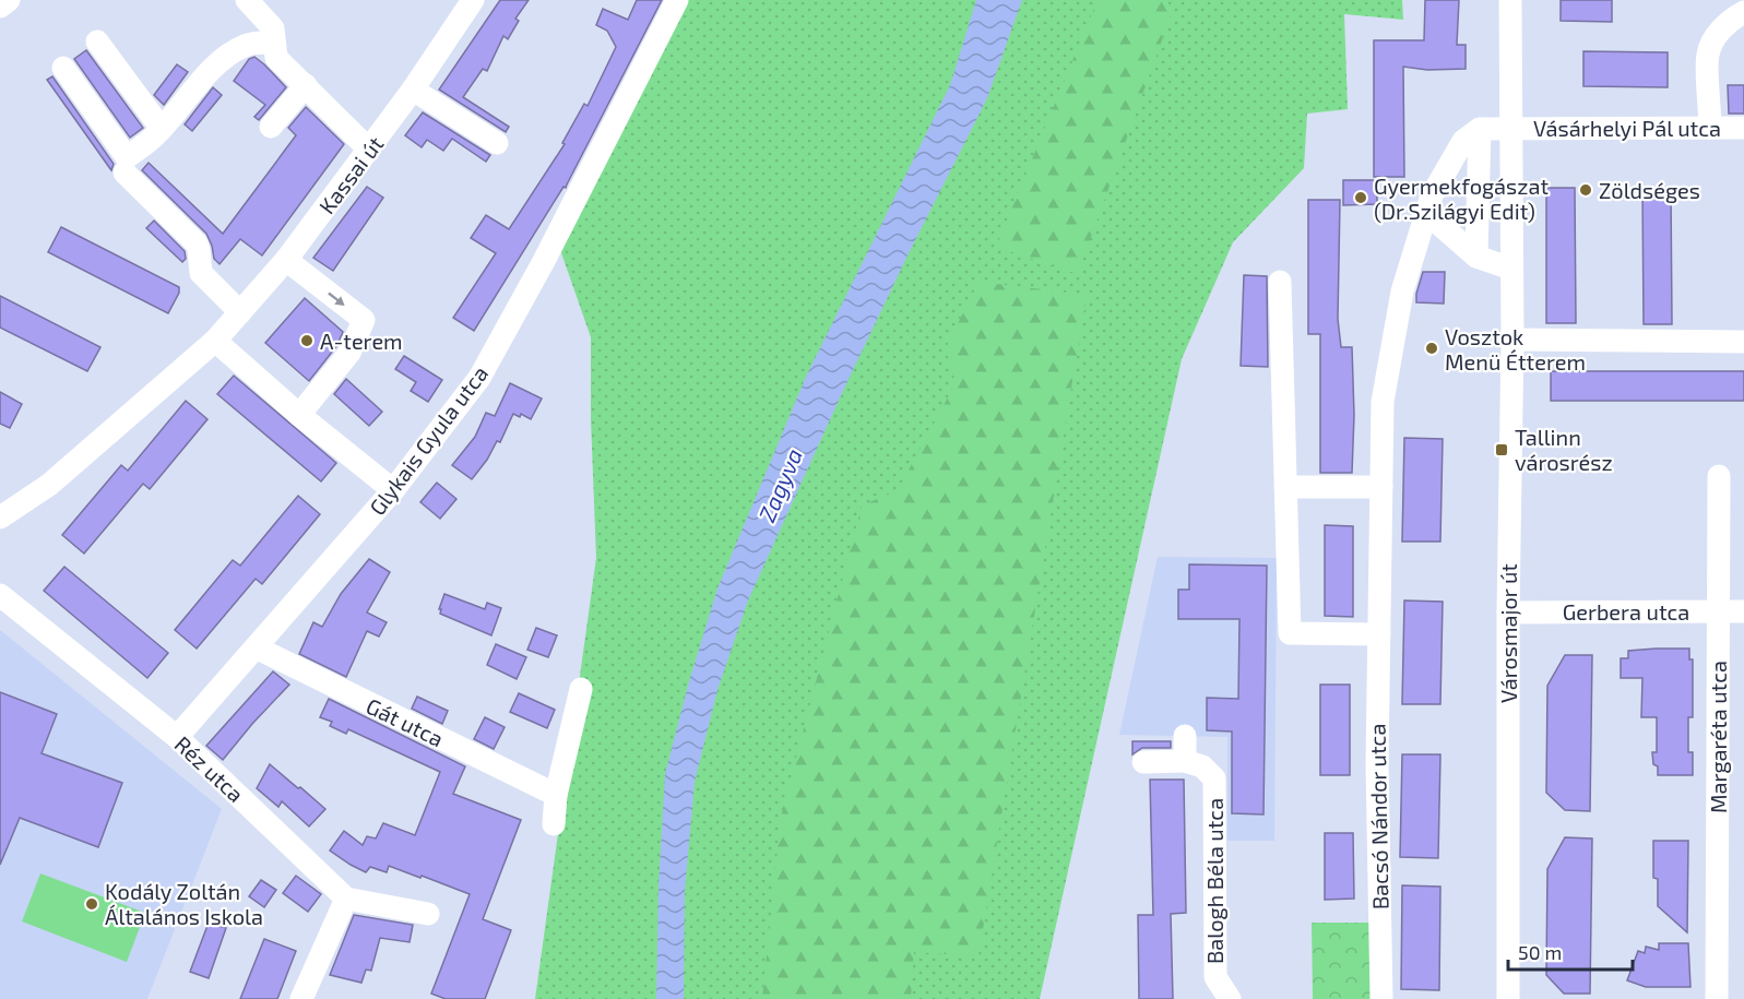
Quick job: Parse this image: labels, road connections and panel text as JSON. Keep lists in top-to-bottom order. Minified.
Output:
{"streets":{"street":["Vásárhelyi Pál utca","Kassai út","Glykais Gyula utca","Gerbera utca","Városmajor út","Gát utca","Margaréta utca","Réz utca","Bacsó Nándor utca","Balogh Béla utca"]},"crossings":[["Vásárhelyi Pál utca","Városmajor út"],["Glykais Gyula utca","Gát utca"],["Glykais Gyula utca","Réz utca"],["Gerbera utca","Városmajor út"],["Gerbera utca","Margaréta utca"]],"water":["Zagyva"],"places":{"other":["Zöldséges","Gyermekfogászat (Dr.Szilágyi Edit)","A-terem","Vosztok Menü Étterem","Kodály Zoltán Általános Iskola"],"transit":["Tallinn városrész"]},"scale_bar":"50 m"}
